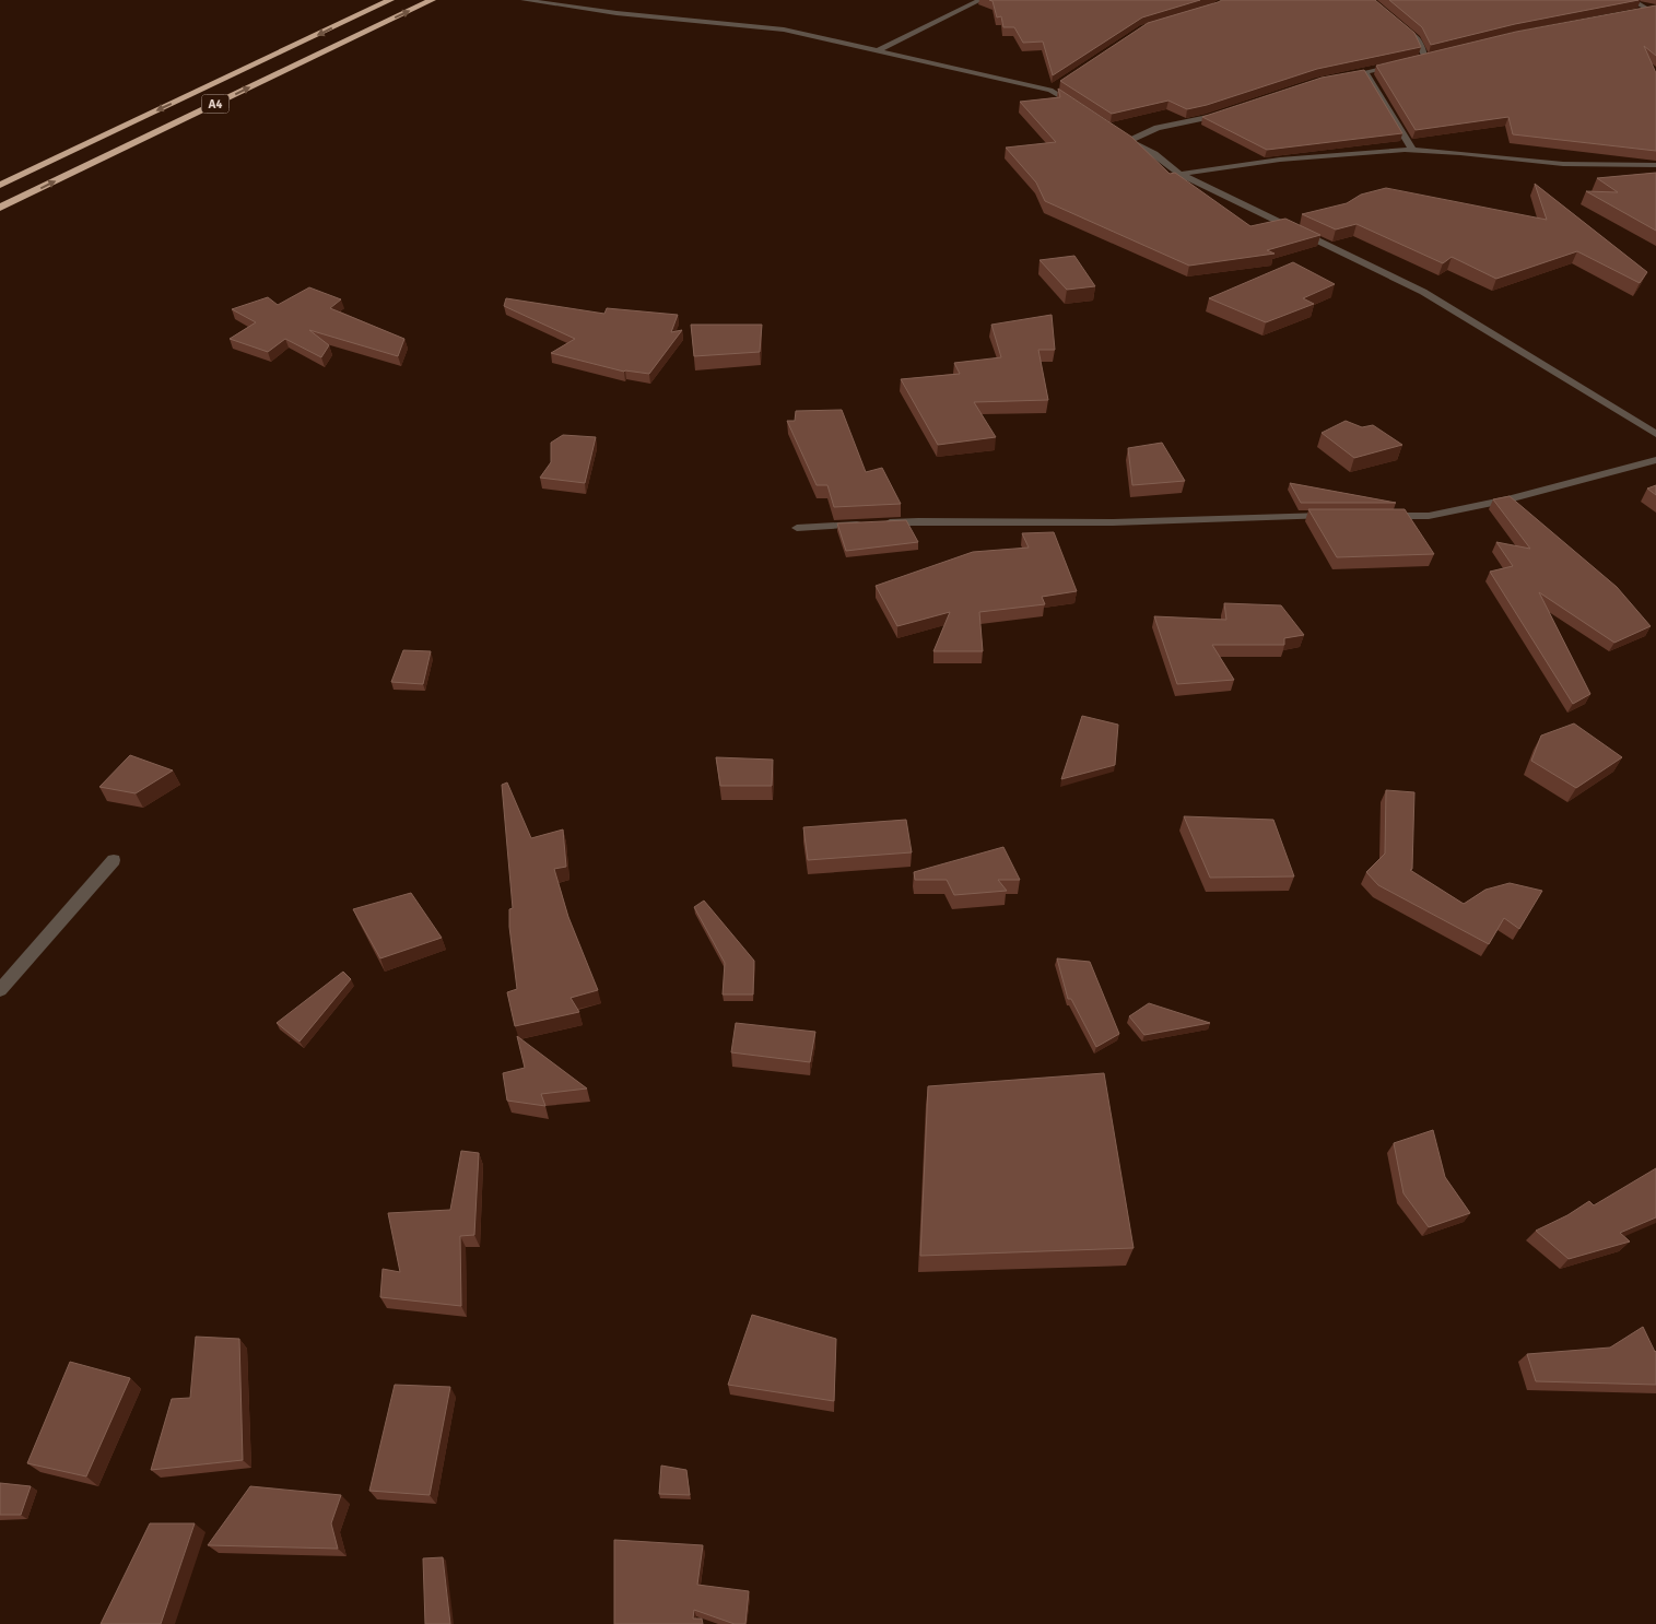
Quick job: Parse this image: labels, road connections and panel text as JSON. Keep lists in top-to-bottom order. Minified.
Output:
{"streets":{"highway":["A4"]}}
